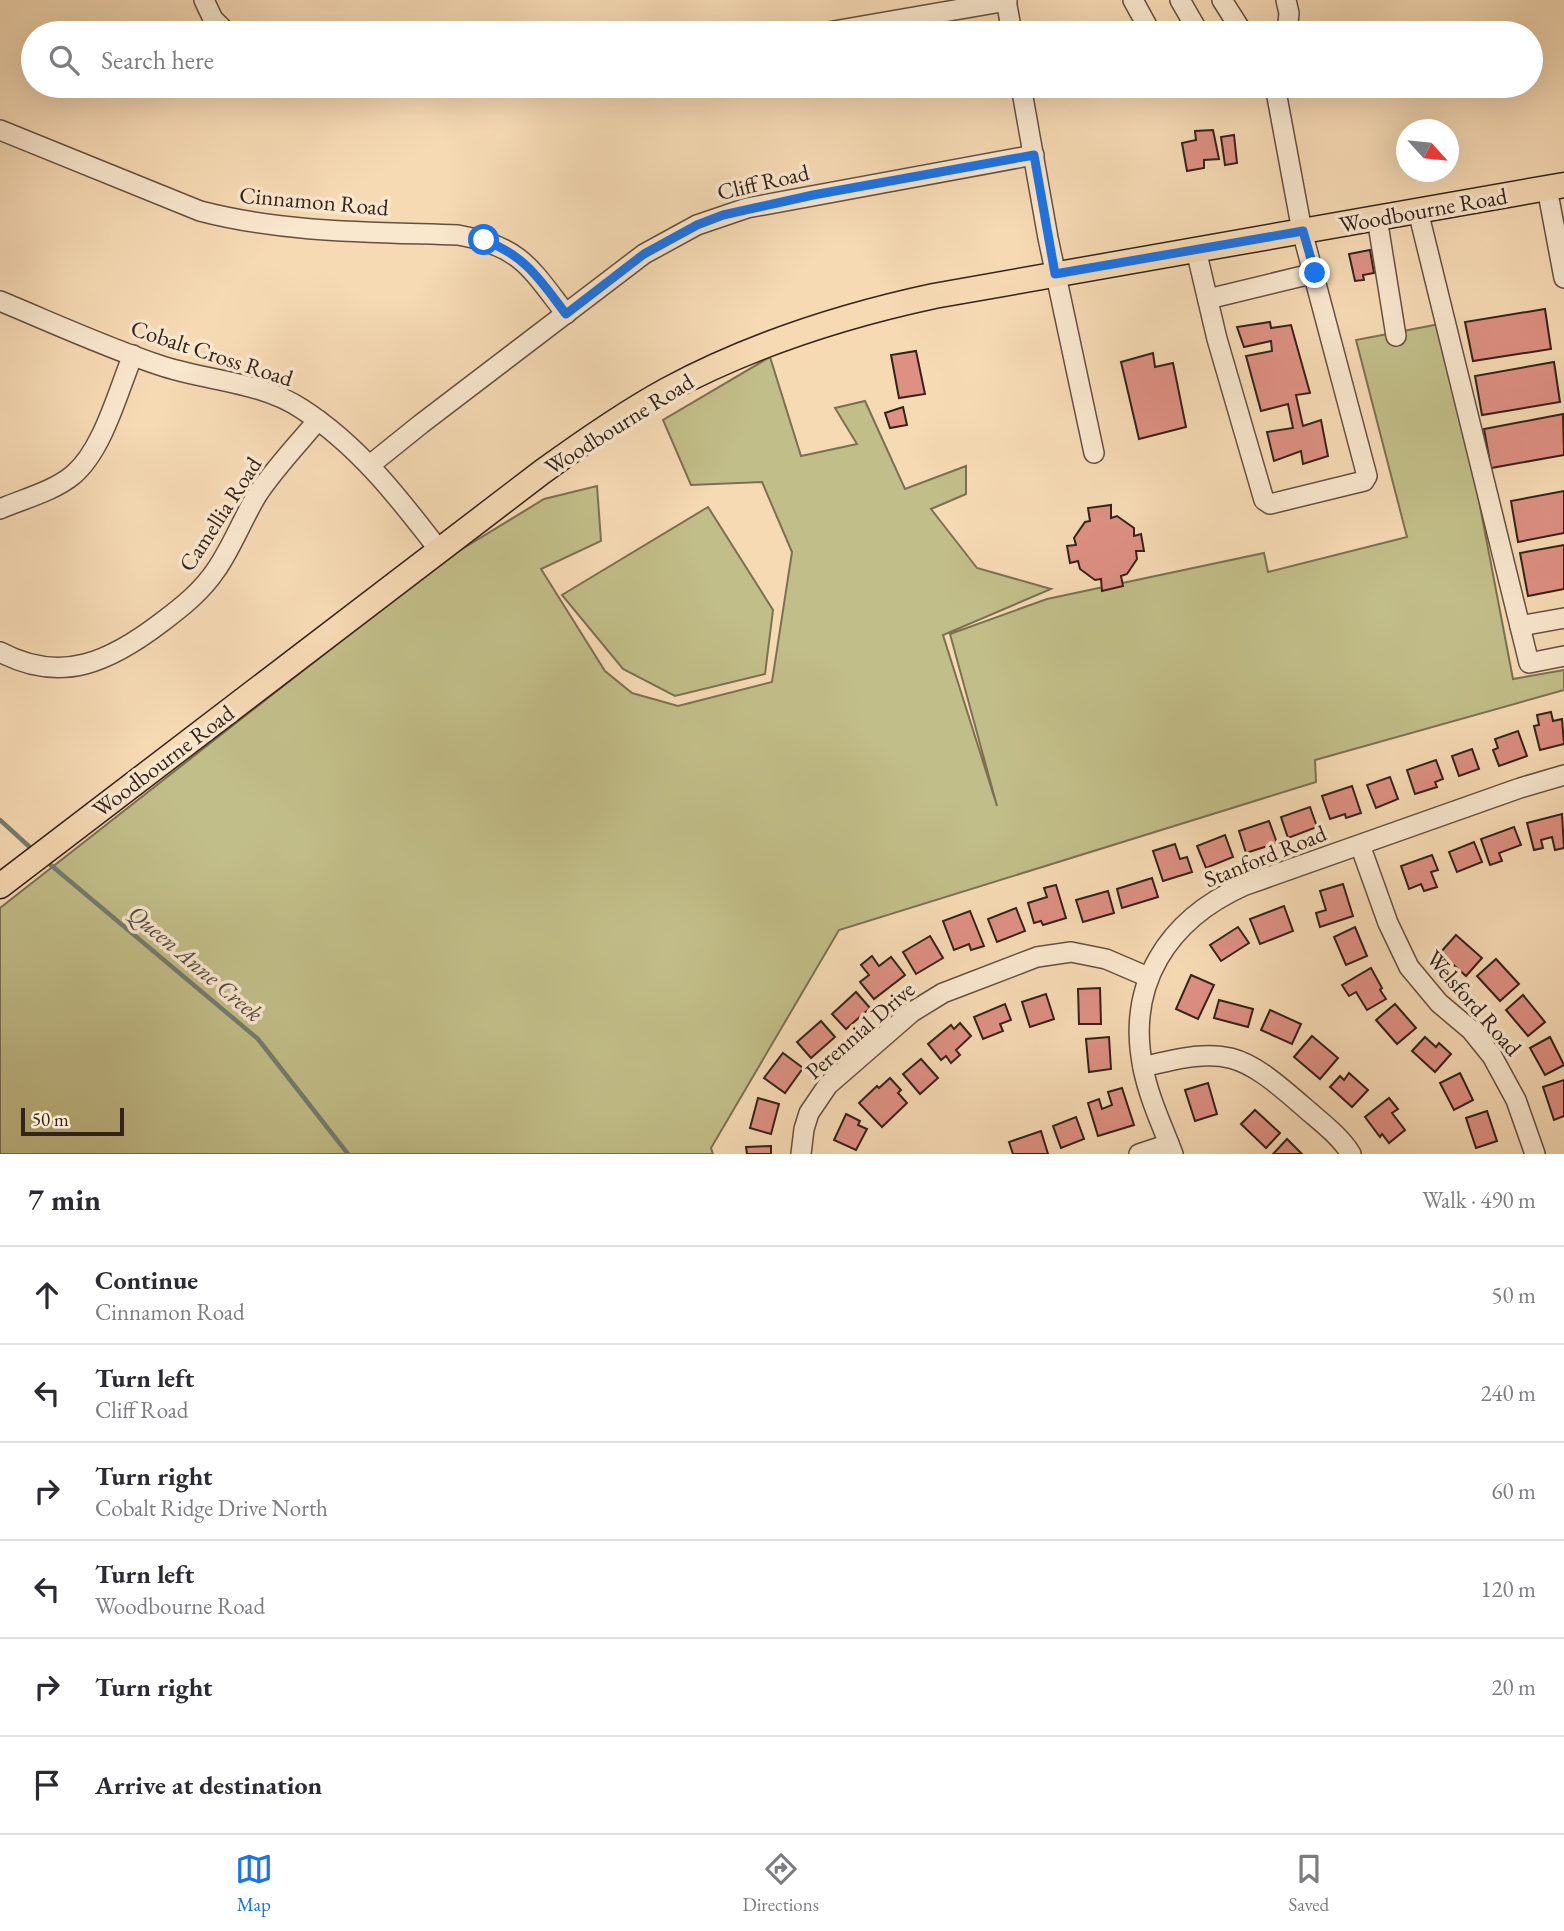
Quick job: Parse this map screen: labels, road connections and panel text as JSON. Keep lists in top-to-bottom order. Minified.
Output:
{"streets":{"main road":["Woodbourne Road"],"street":["Cliff Road","Cinnamon Road","Cobalt Cross Road","Camellia Road","Stanford Road","Welsford Road","Perennial Drive"]},"crossings":[["Cliff Road","Cinnamon Road"],["Cliff Road","Cobalt Cross Road"],["Woodbourne Road","Cobalt Cross Road"],["Cobalt Cross Road","Camellia Road"],["Stanford Road","Welsford Road"],["Stanford Road","Perennial Drive"]],"water":["Queen Anne Creek"],"scale_bar":"50 m","north":"bottom right","page":{"search":"Search here","scale":"50 m","heading":["7 min","Walk · 490 m"],"list":[["Continue","Cinnamon Road","50 m"],["Turn left","Cliff Road","240 m"],["Turn right","Cobalt Ridge Drive North","60 m"],["Turn left","Woodbourne Road","120 m"],["Turn right","20 m"],"Arrive at destination"],"nav":["Map","Directions","Saved"]}}
